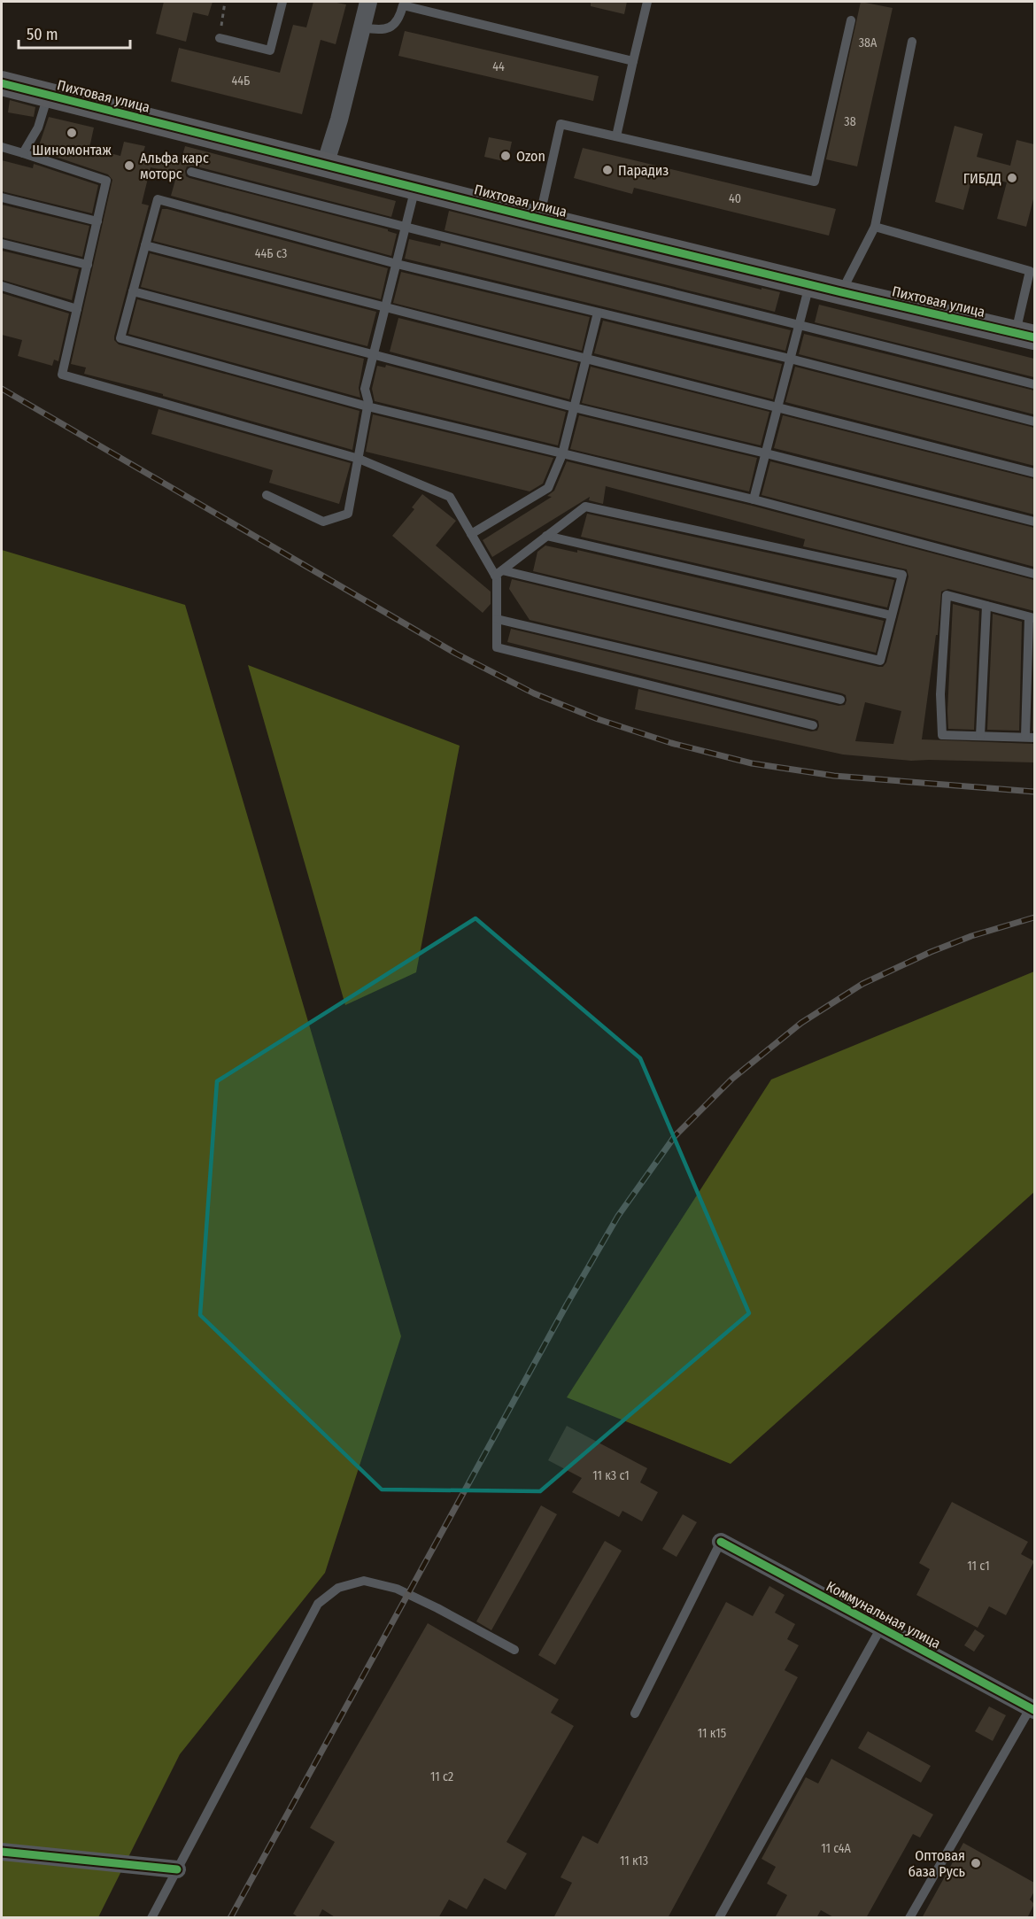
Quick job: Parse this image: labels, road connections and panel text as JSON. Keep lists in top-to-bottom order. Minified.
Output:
{"streets":{"street":["Пихтовая улица","Коммунальная улица"]},"places":["Шиномонтаж","Ozon","Альфа карс моторс","Парадиз","ГИБДД","Оптовая база Русь"],"house_numbers":["38А","44","44Б","38","40","44Б с3","11 к3 с1","11 с1","11 к15","11 с2","11 с4А","11 к13"],"scale_bar":"50 m"}
